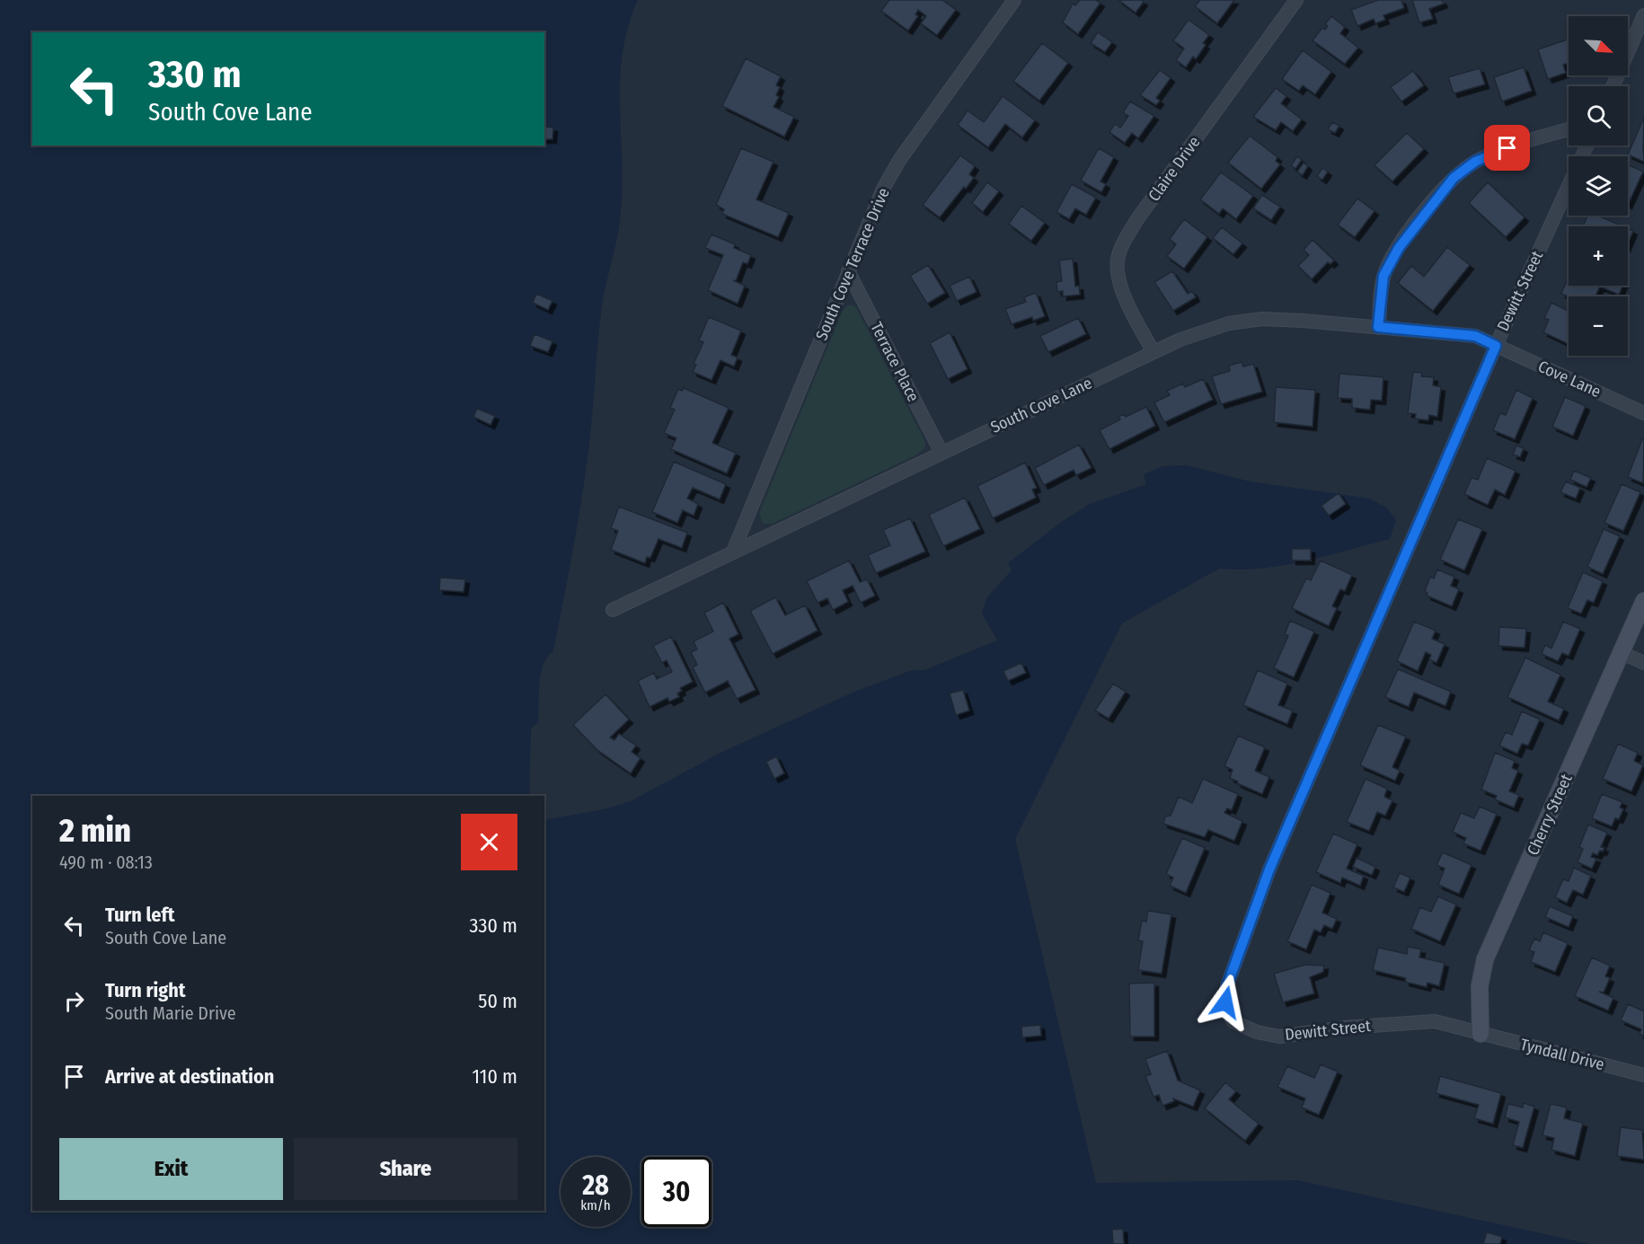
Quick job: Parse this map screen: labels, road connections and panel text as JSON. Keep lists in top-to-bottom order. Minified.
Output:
{"streets":{"street":["Claire Drive","South Cove Terrace Drive","Dewitt Street","Terrace Place","Cove Lane","South Cove Lane","Cherry Street","Tyndall Drive"]},"crossings":[["Claire Drive","South Cove Lane"],["South Cove Terrace Drive","Terrace Place"],["South Cove Terrace Drive","South Cove Lane"],["Dewitt Street","Cove Lane"],["Dewitt Street","South Cove Lane"],["Dewitt Street","Cherry Street"],["Dewitt Street","Tyndall Drive"],["Terrace Place","South Cove Lane"],["Cove Lane","South Cove Lane"],["Cherry Street","Tyndall Drive"]],"north":"bottom right","page":{"map_buttons":["+","−"],"turn":["330 m","South Cove Lane"],"heading":["2 min","490 m · 08:13"],"list":[{"name":"Turn left","note":"South Cove Lane","value":"330 m"},{"name":"Turn right","note":"South Marie Drive","value":"50 m"},{"name":"Arrive at destination","value":"110 m"}],"buttons":["Exit","Share"],"speed":"28 km/h","limit":"30"}}
